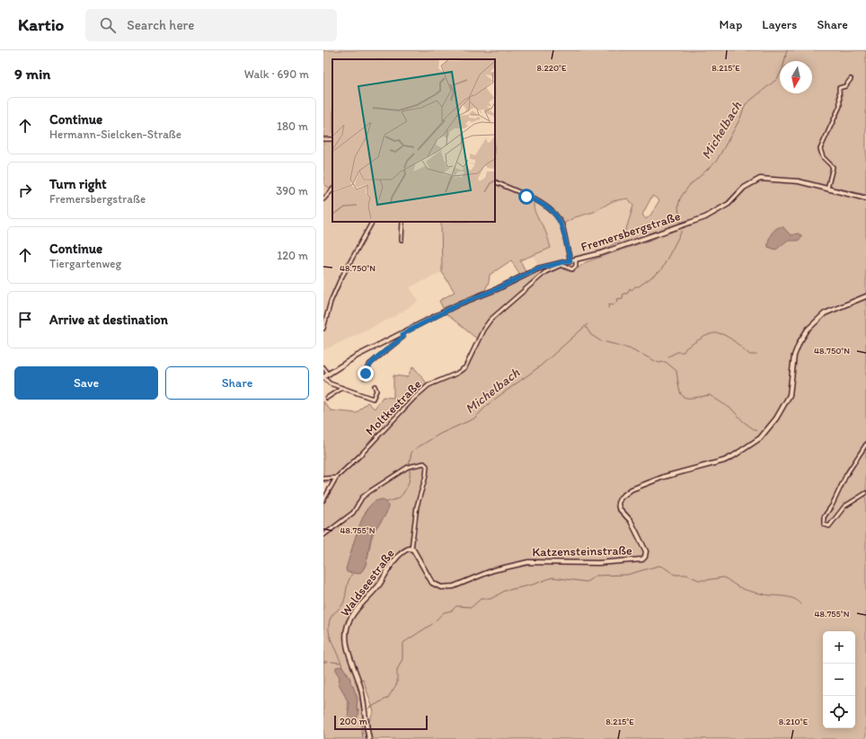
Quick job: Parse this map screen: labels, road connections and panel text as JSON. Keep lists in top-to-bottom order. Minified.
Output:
{"streets":{"street":["Fremersbergstraße","Moltkestraße","Katzensteinstraße","Waldseestraße"]},"crossings":[["Fremersbergstraße","Moltkestraße"],["Katzensteinstraße","Waldseestraße"]],"water":["Michelbach"],"scale_bar":"200 m","north":"bottom","page":{"header":"Kartio","search":"Search here","nav":["Map","Layers","Share"],"heading":["9 min","Walk · 690 m"],"list":[["Continue","Hermann-Sielcken-Straße","180 m"],["Turn right","Fremersbergstraße","390 m"],["Continue","Tiergartenweg","120 m"],"Arrive at destination"],"buttons":["Save","Share"],"map_buttons":["+","−"],"scale":"200 m"},"coordinates":["8.220°E","8.215°E","48.750°N","48.755°N","8.210°E"]}
